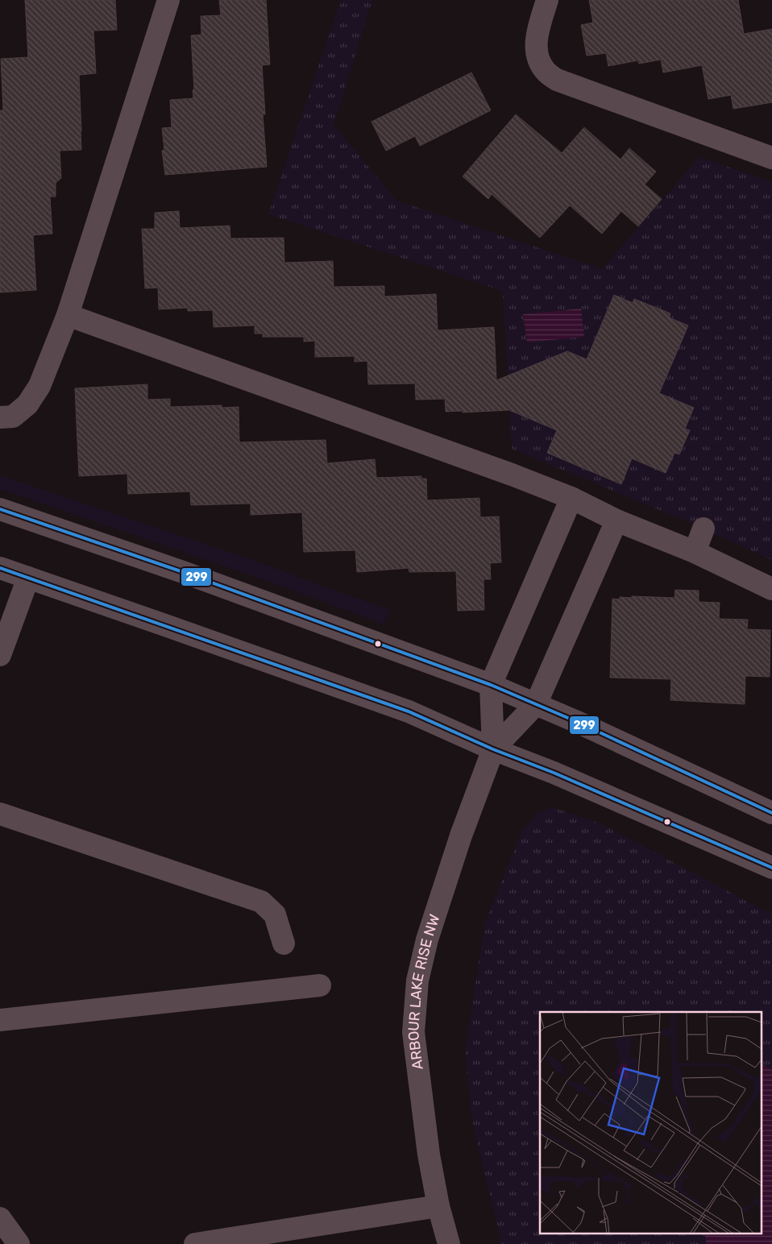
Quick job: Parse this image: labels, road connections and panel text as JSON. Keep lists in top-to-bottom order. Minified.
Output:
{"streets":{"street":["ARBOUR LAKE RISE NW"]},"lines":["transit line 299"]}
